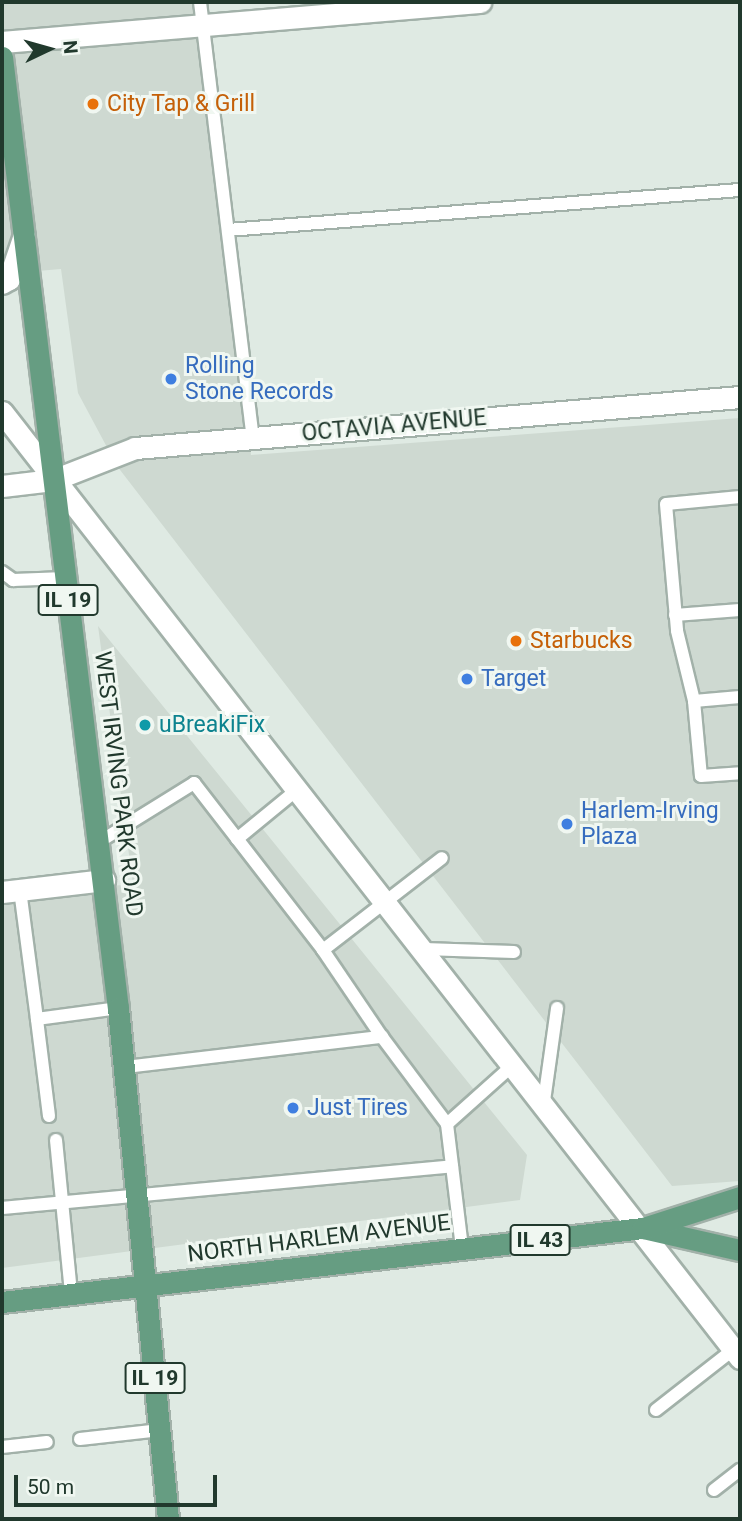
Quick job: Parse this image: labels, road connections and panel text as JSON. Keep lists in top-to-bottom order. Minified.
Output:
{"streets":{"main road":["IL 19","WEST IRVING PARK ROAD","NORTH HARLEM AVENUE","IL 43"],"street":["OCTAVIA AVENUE"]},"crossings":[["OCTAVIA AVENUE","WEST IRVING PARK ROAD"],["WEST IRVING PARK ROAD","NORTH HARLEM AVENUE"]],"places":["City Tap & Grill","Rolling Stone Records","Starbucks","Target","uBreakiFix","Harlem-Irving Plaza","Just Tires"],"scale_bar":"50 m","north":"right"}
